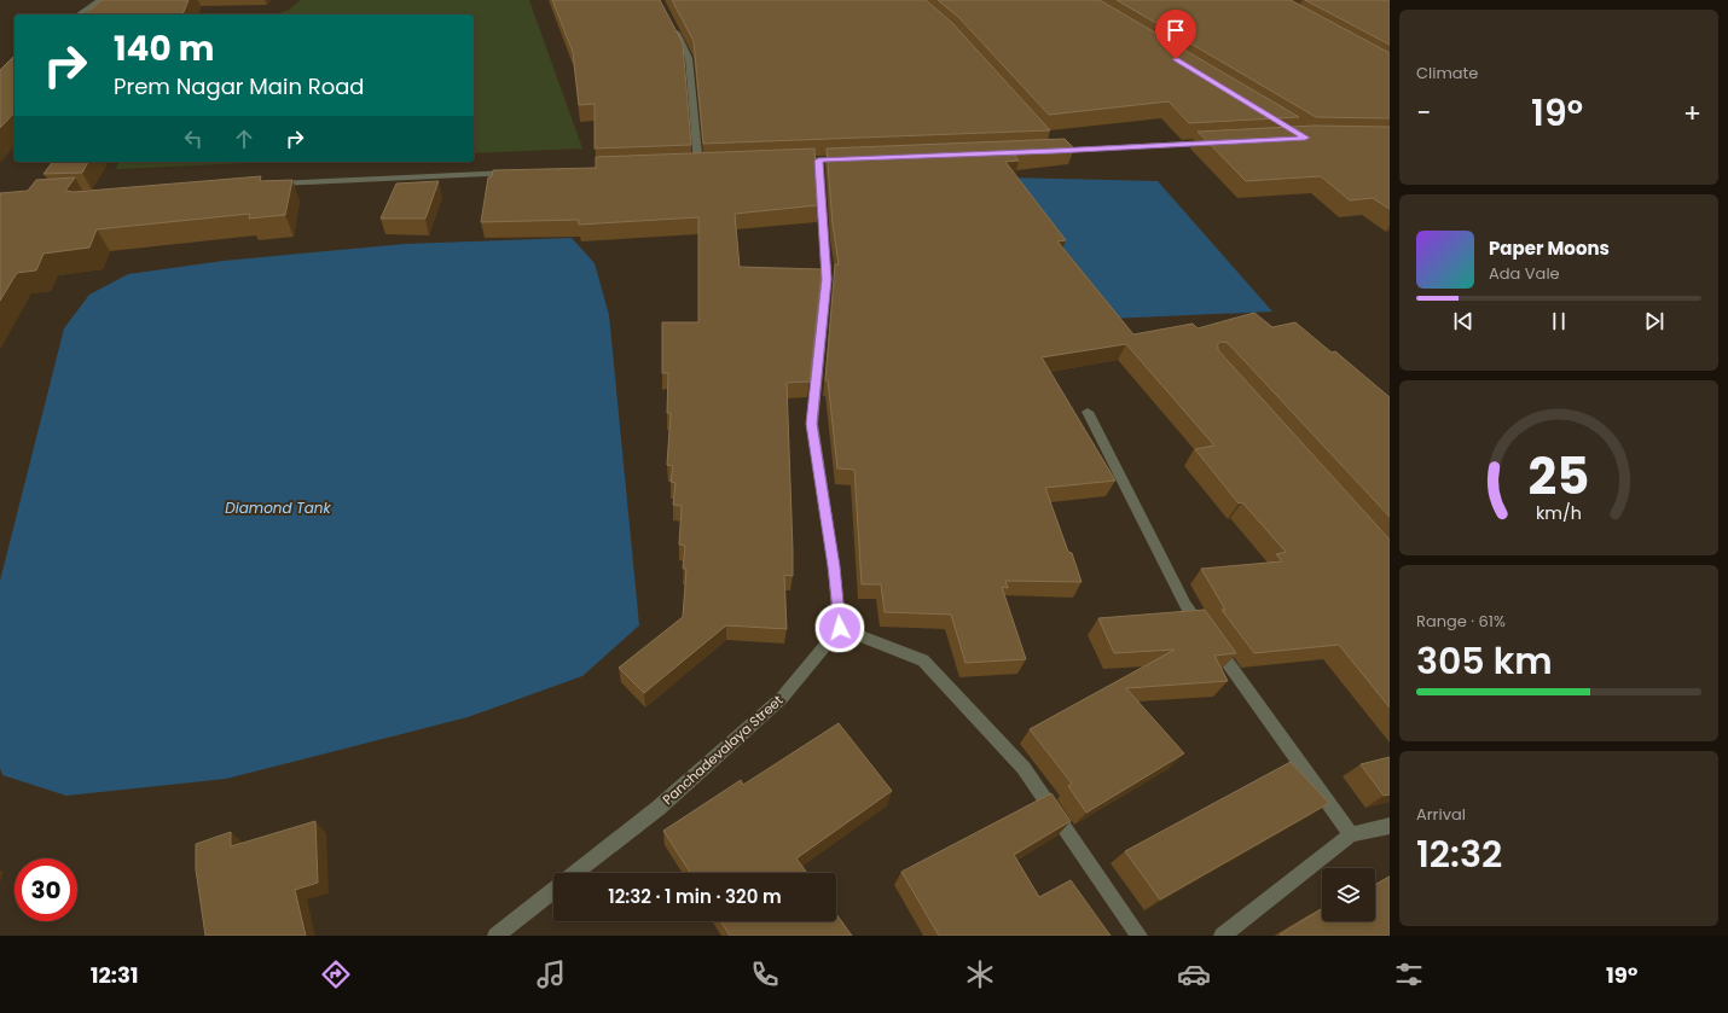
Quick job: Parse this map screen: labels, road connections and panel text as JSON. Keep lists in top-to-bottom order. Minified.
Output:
{"streets":{"street":["Panchadevalaya Street"]},"water":["Diamond Tank"],"page":{"tile":["Climate",["Range · 61%","305 km"],["Arrival","12:32"]],"turn":["140 m","Prem Nagar Main Road"],"heat":["−","19°","+"],"song":["Paper Moons","Ada Vale"],"limit":"30","trip":"12:32 · 1 min · 320 m","tabs":["12:31","19°"],"gauge":["25","km/h"]}}
